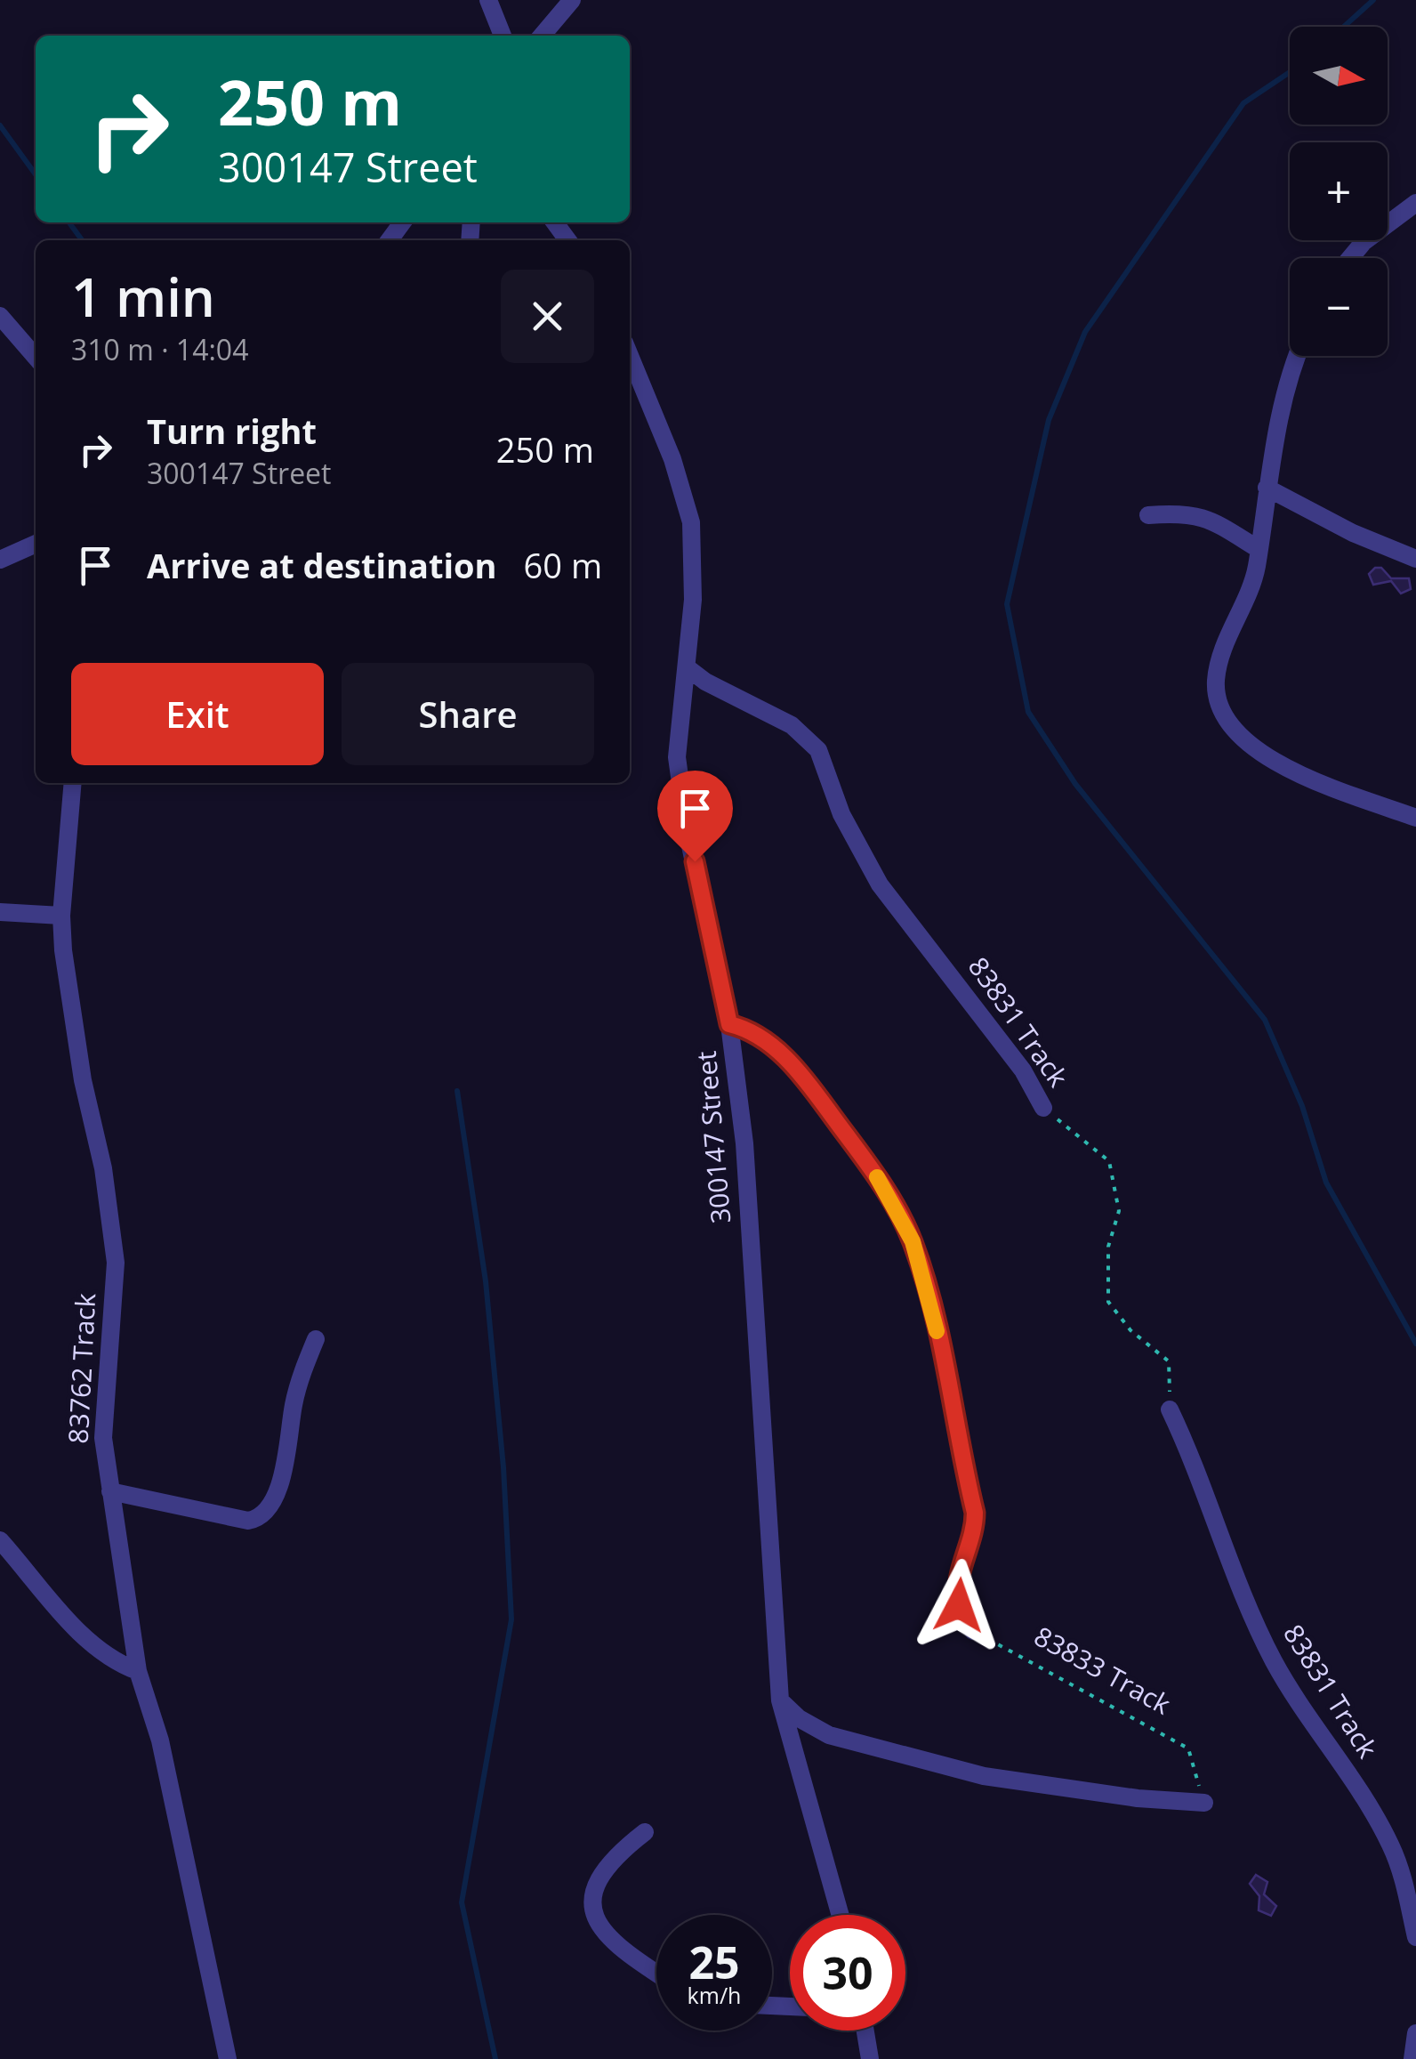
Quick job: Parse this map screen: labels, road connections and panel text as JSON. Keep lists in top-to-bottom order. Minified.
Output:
{"streets":{"street":["83831 Track","300147 Street","83762 Track"],"path":["83833 Track"]},"crossings":[["83831 Track","300147 Street"]],"north":"right","page":{"map_buttons":["+","−"],"turn":["250 m","300147 Street"],"heading":["1 min","310 m · 14:04"],"list":[{"name":"Turn right","note":"300147 Street","value":"250 m"},{"name":"Arrive at destination","value":"60 m"}],"buttons":["Exit","Share"],"speed":"25 km/h","limit":"30"}}
